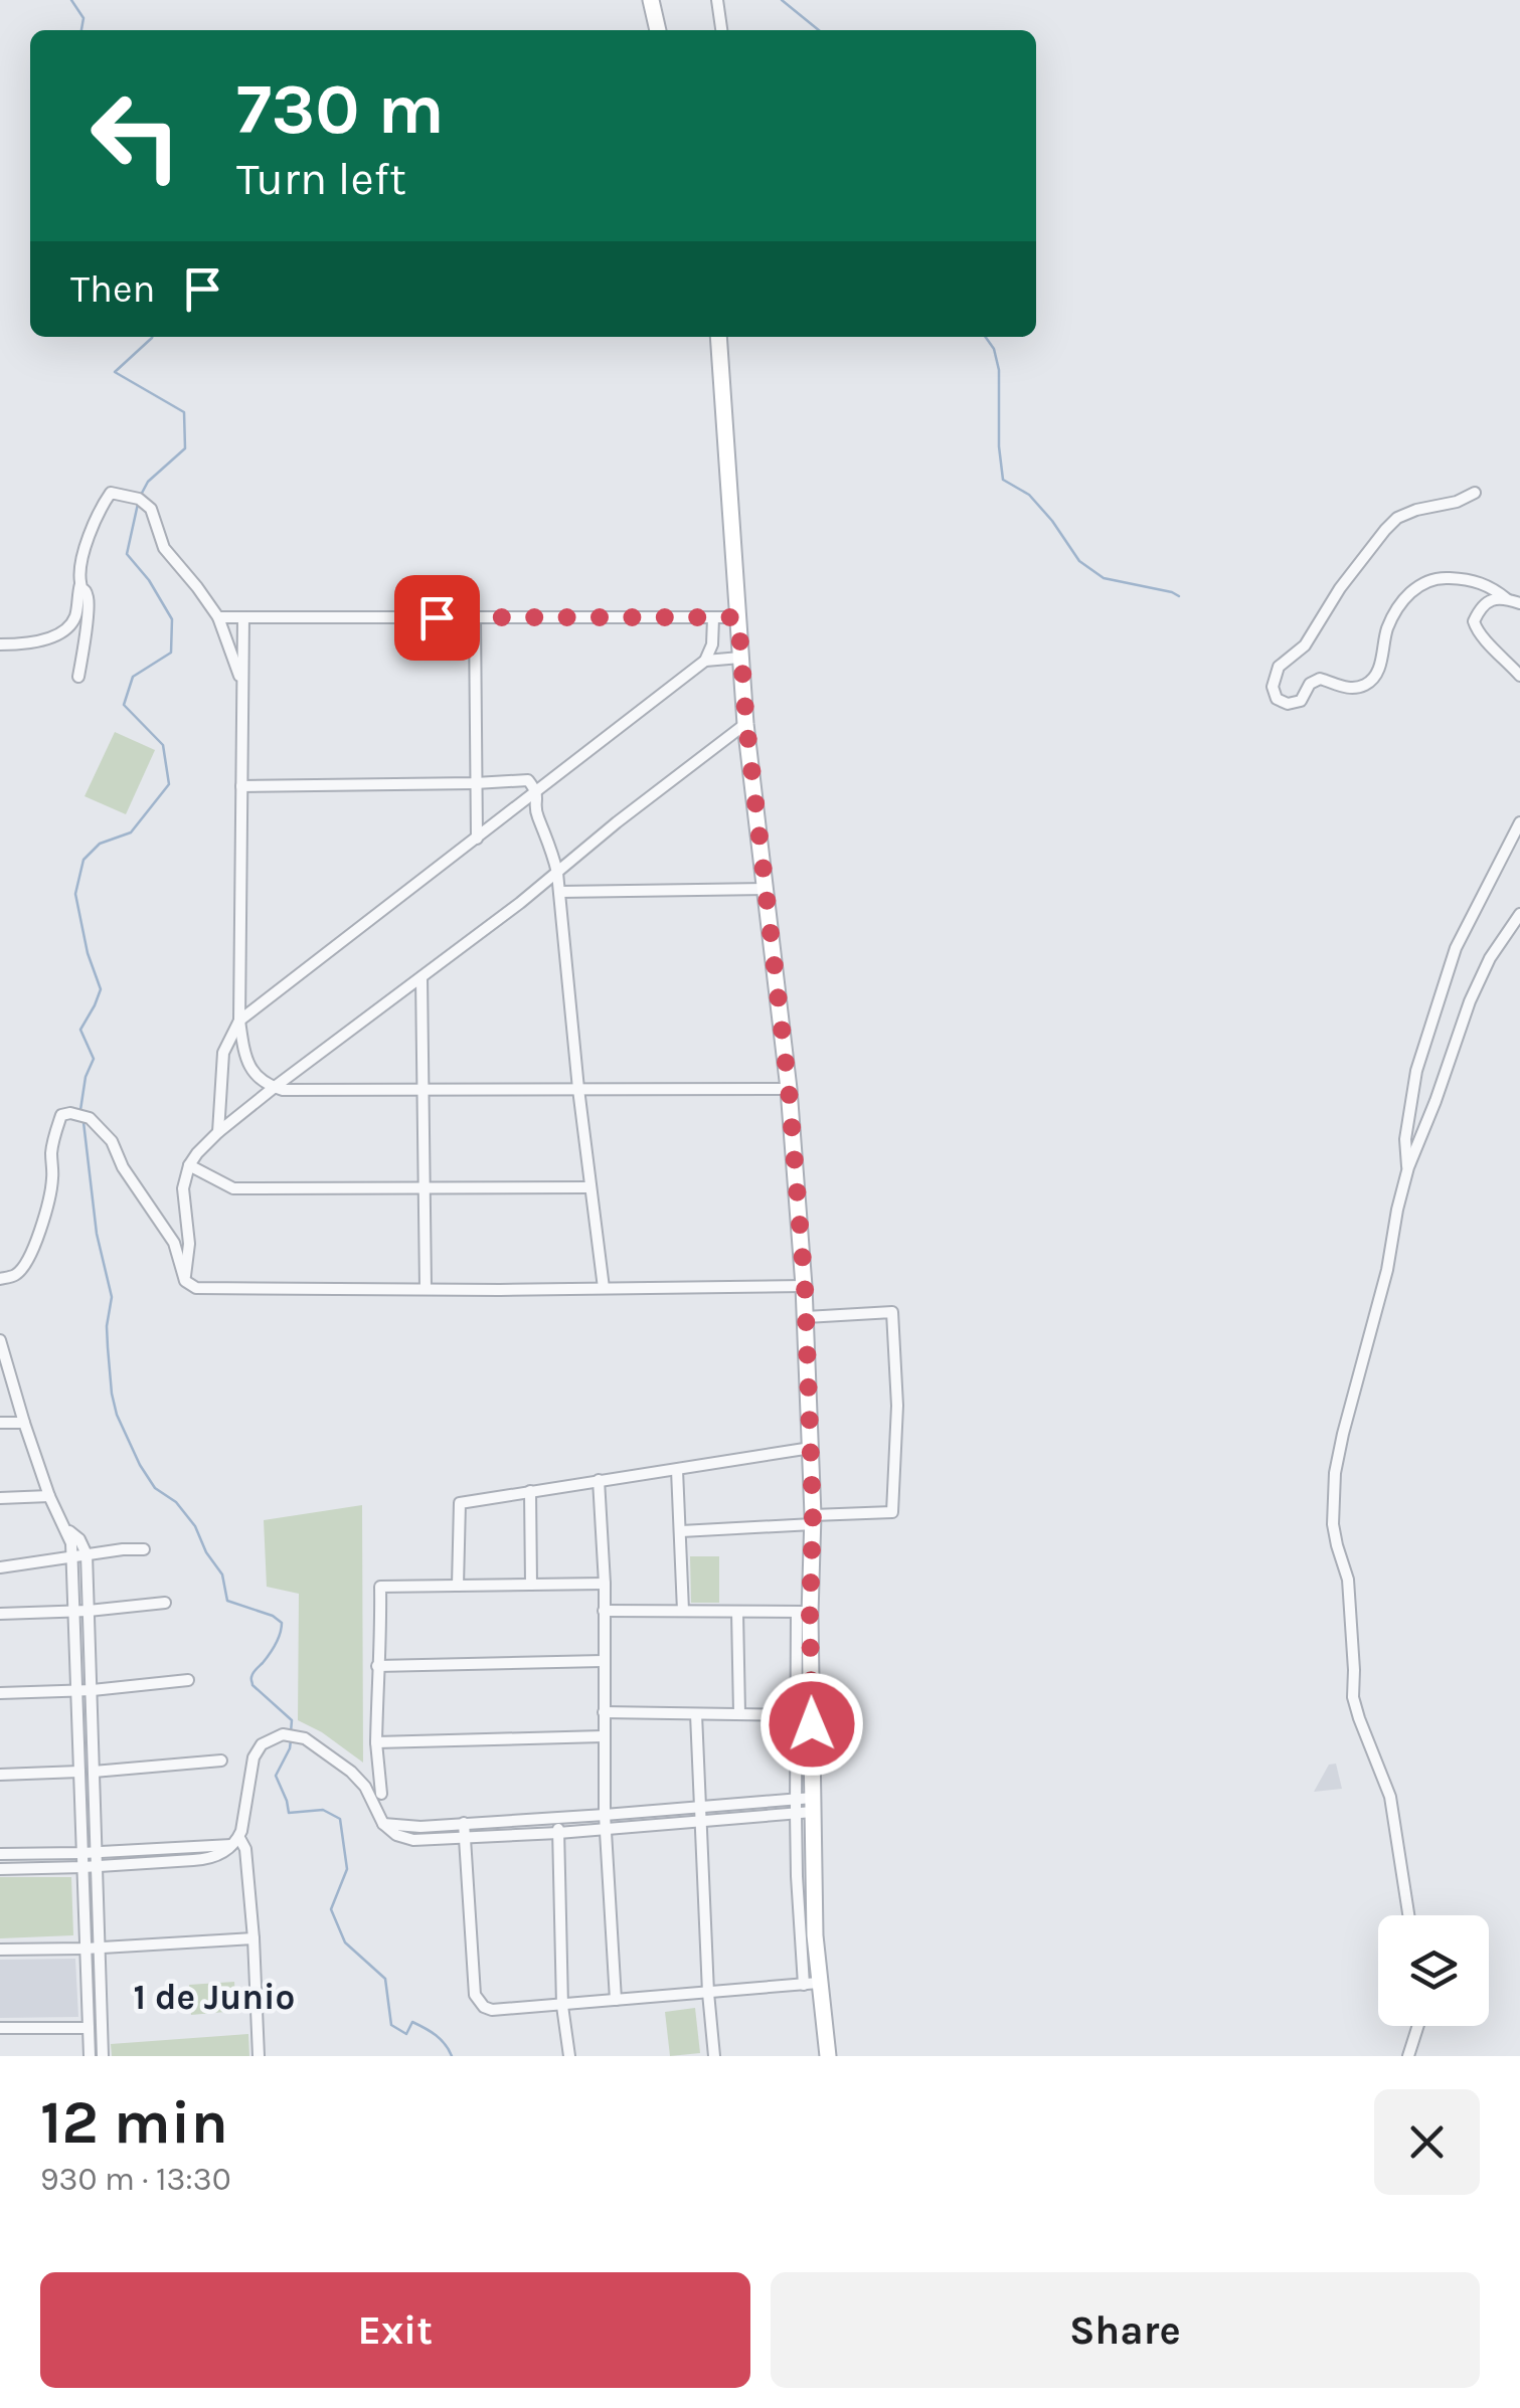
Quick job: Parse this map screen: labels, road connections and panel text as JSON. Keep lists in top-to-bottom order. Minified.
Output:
{"districts":["1 de Junio"],"page":{"turn":["730 m","Turn left"],"then":"Then","heading":["12 min","930 m · 13:30"],"buttons":["Exit","Share"]}}
